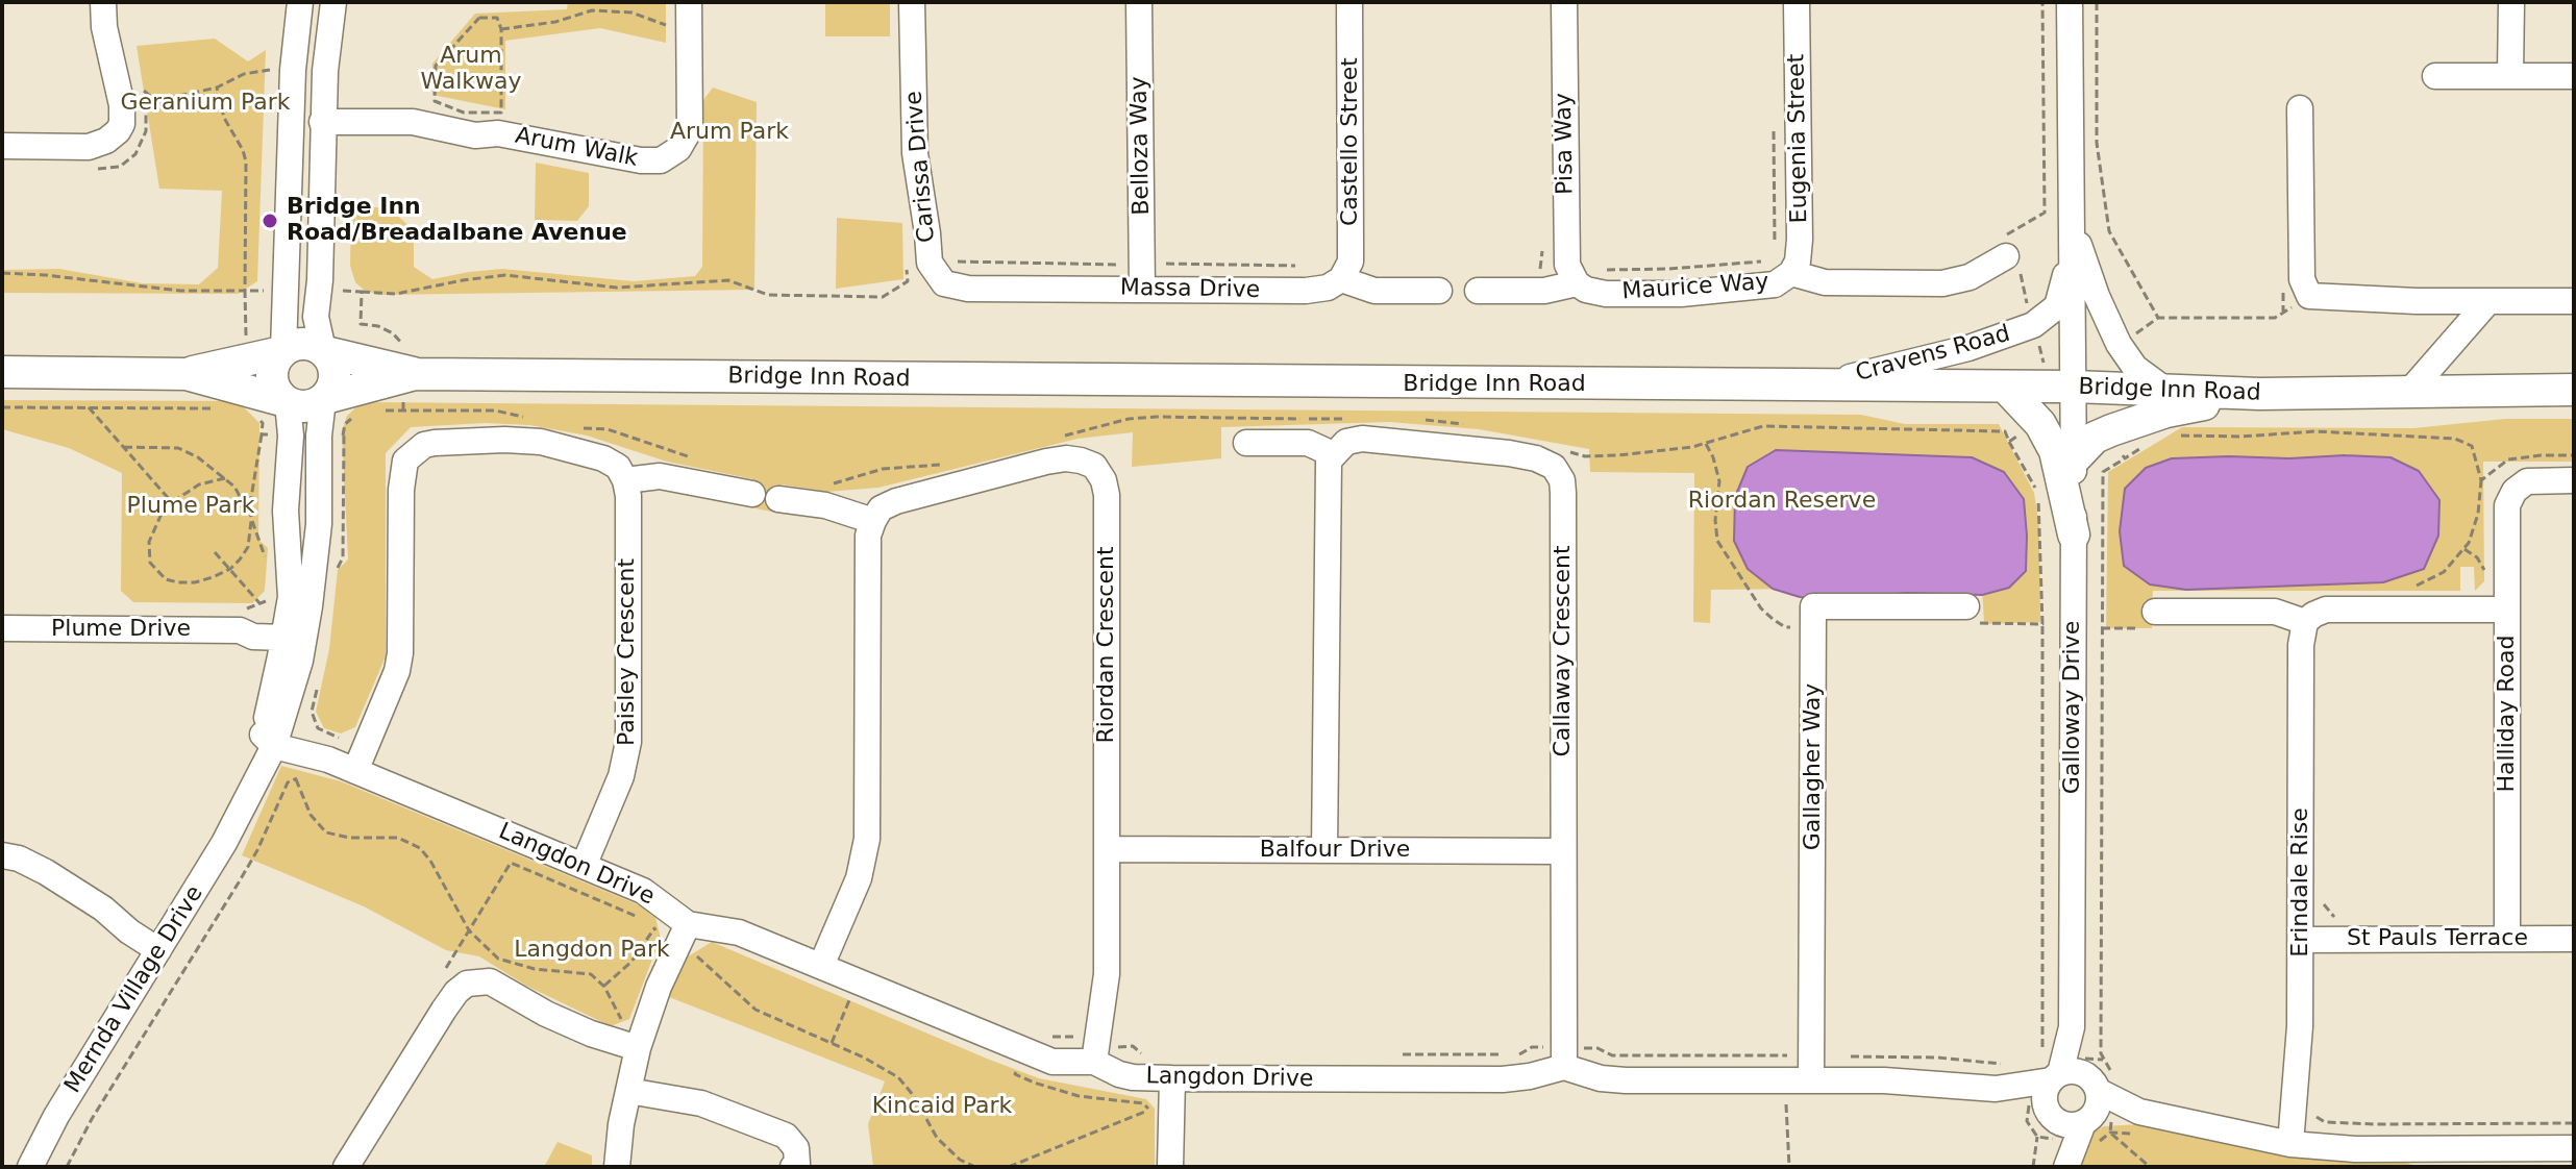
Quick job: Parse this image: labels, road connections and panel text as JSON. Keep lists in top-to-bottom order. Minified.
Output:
{"streets":{"main road":["Bridge Inn Road"],"street":["Eugenia Street","Castello Street","Pisa Way","Belloza Way","Arum Walk","Carissa Drive","Maurice Way","Massa Drive","Cravens Road","Plume Drive","Riordan Crescent","Callaway Crescent","Paisley Crescent","Galloway Drive","Halliday Road","Gallagher Way","Balfour Drive","Langdon Drive","Erindale Rise","St Pauls Terrace","Mernda Village Drive"]},"crossings":[["Eugenia Street","Maurice Way"],["Castello Street","Massa Drive"],["Pisa Way","Maurice Way"],["Belloza Way","Massa Drive"],["Carissa Drive","Massa Drive"],["Cravens Road","Bridge Inn Road"],["Cravens Road","Galloway Drive"],["Bridge Inn Road","Galloway Drive"],["Bridge Inn Road","Mernda Village Drive"],["Plume Drive","Mernda Village Drive"],["Riordan Crescent","Balfour Drive"],["Riordan Crescent","Langdon Drive"],["Callaway Crescent","Balfour Drive"],["Callaway Crescent","Langdon Drive"],["Paisley Crescent","Langdon Drive"],["Galloway Drive","Langdon Drive"],["Halliday Road","St Pauls Terrace"],["Gallagher Way","Langdon Drive"],["Langdon Drive","Erindale Rise"],["Langdon Drive","Mernda Village Drive"],["Erindale Rise","St Pauls Terrace"]],"parks":["Arum Walkway","Geranium Park","Arum Park","Riordan Reserve","Plume Park","Langdon Park","Kincaid Park"],"places":["Bridge Inn Road/Breadalbane Avenue"]}
